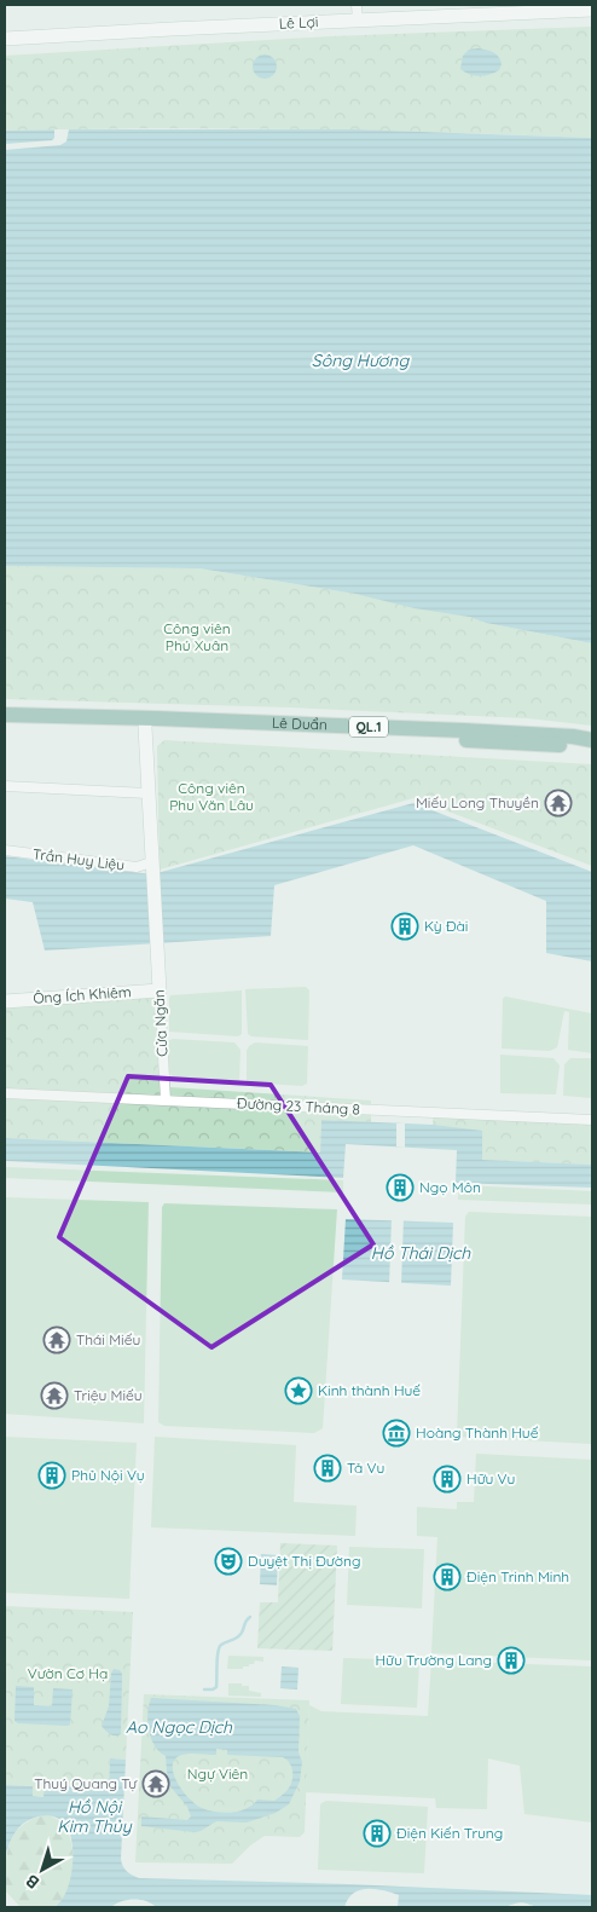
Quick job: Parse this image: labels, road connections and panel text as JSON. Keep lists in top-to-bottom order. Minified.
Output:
{"streets":{"main road":["Lê Lợi","Lê Duẩn","QL.1","Ông Ích Khiêm","Cửa Ngăn"],"street":["Trần Huy Liệu","Đường 23 Tháng 8"]},"crossings":[["Trần Huy Liệu","Cửa Ngăn"],["Ông Ích Khiêm","Cửa Ngăn"],["Cửa Ngăn","Đường 23 Tháng 8"]],"water":["Sông Hương","Hồ Thái Dịch","Ao Ngọc Dịch","Hồ Nội Kim Thủy"],"parks":["Công viên Phú Xuân","Công viên Phu Văn Lâu","Vườn Cơ Hạ","Ngự Viên"],"places":{"temple":["Miếu Long Thuyền","Thái Miếu","Triệu Miếu","Thuý Quang Tự"],"building":["Kỳ Đài","Ngọ Môn","Tả Vu","Phủ Nội Vụ","Hữu Vu","Điện Trinh Minh","Hữu Trường Lang","Điện Kiến Trung"],"place":["Kinh thành Huế"],"museum":["Hoàng Thành Huế"],"theatre":["Duyệt Thị Đường"]},"north":"bottom left"}
